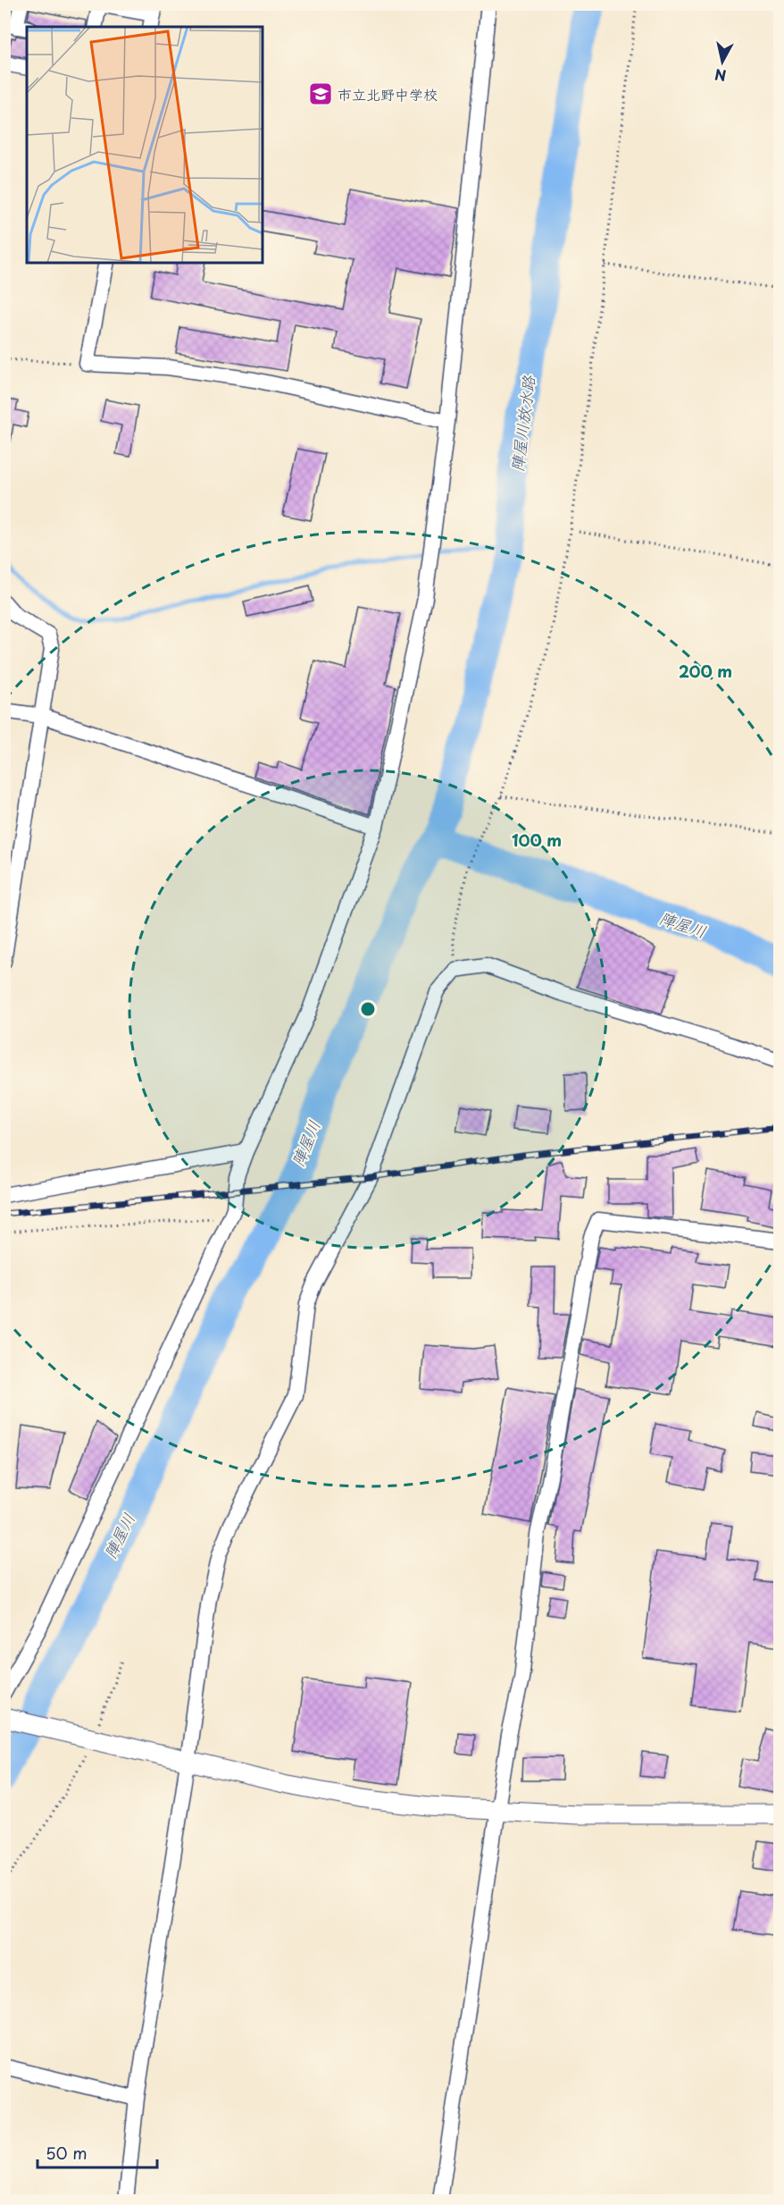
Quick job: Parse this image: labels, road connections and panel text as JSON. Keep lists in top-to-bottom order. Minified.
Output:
{"water":["陣屋川放水路","陣屋川"],"places":{"school or university":["市立北野中学校"]},"scale_bar":"50 m","north":"bottom","rings":["200 m","100 m"]}
